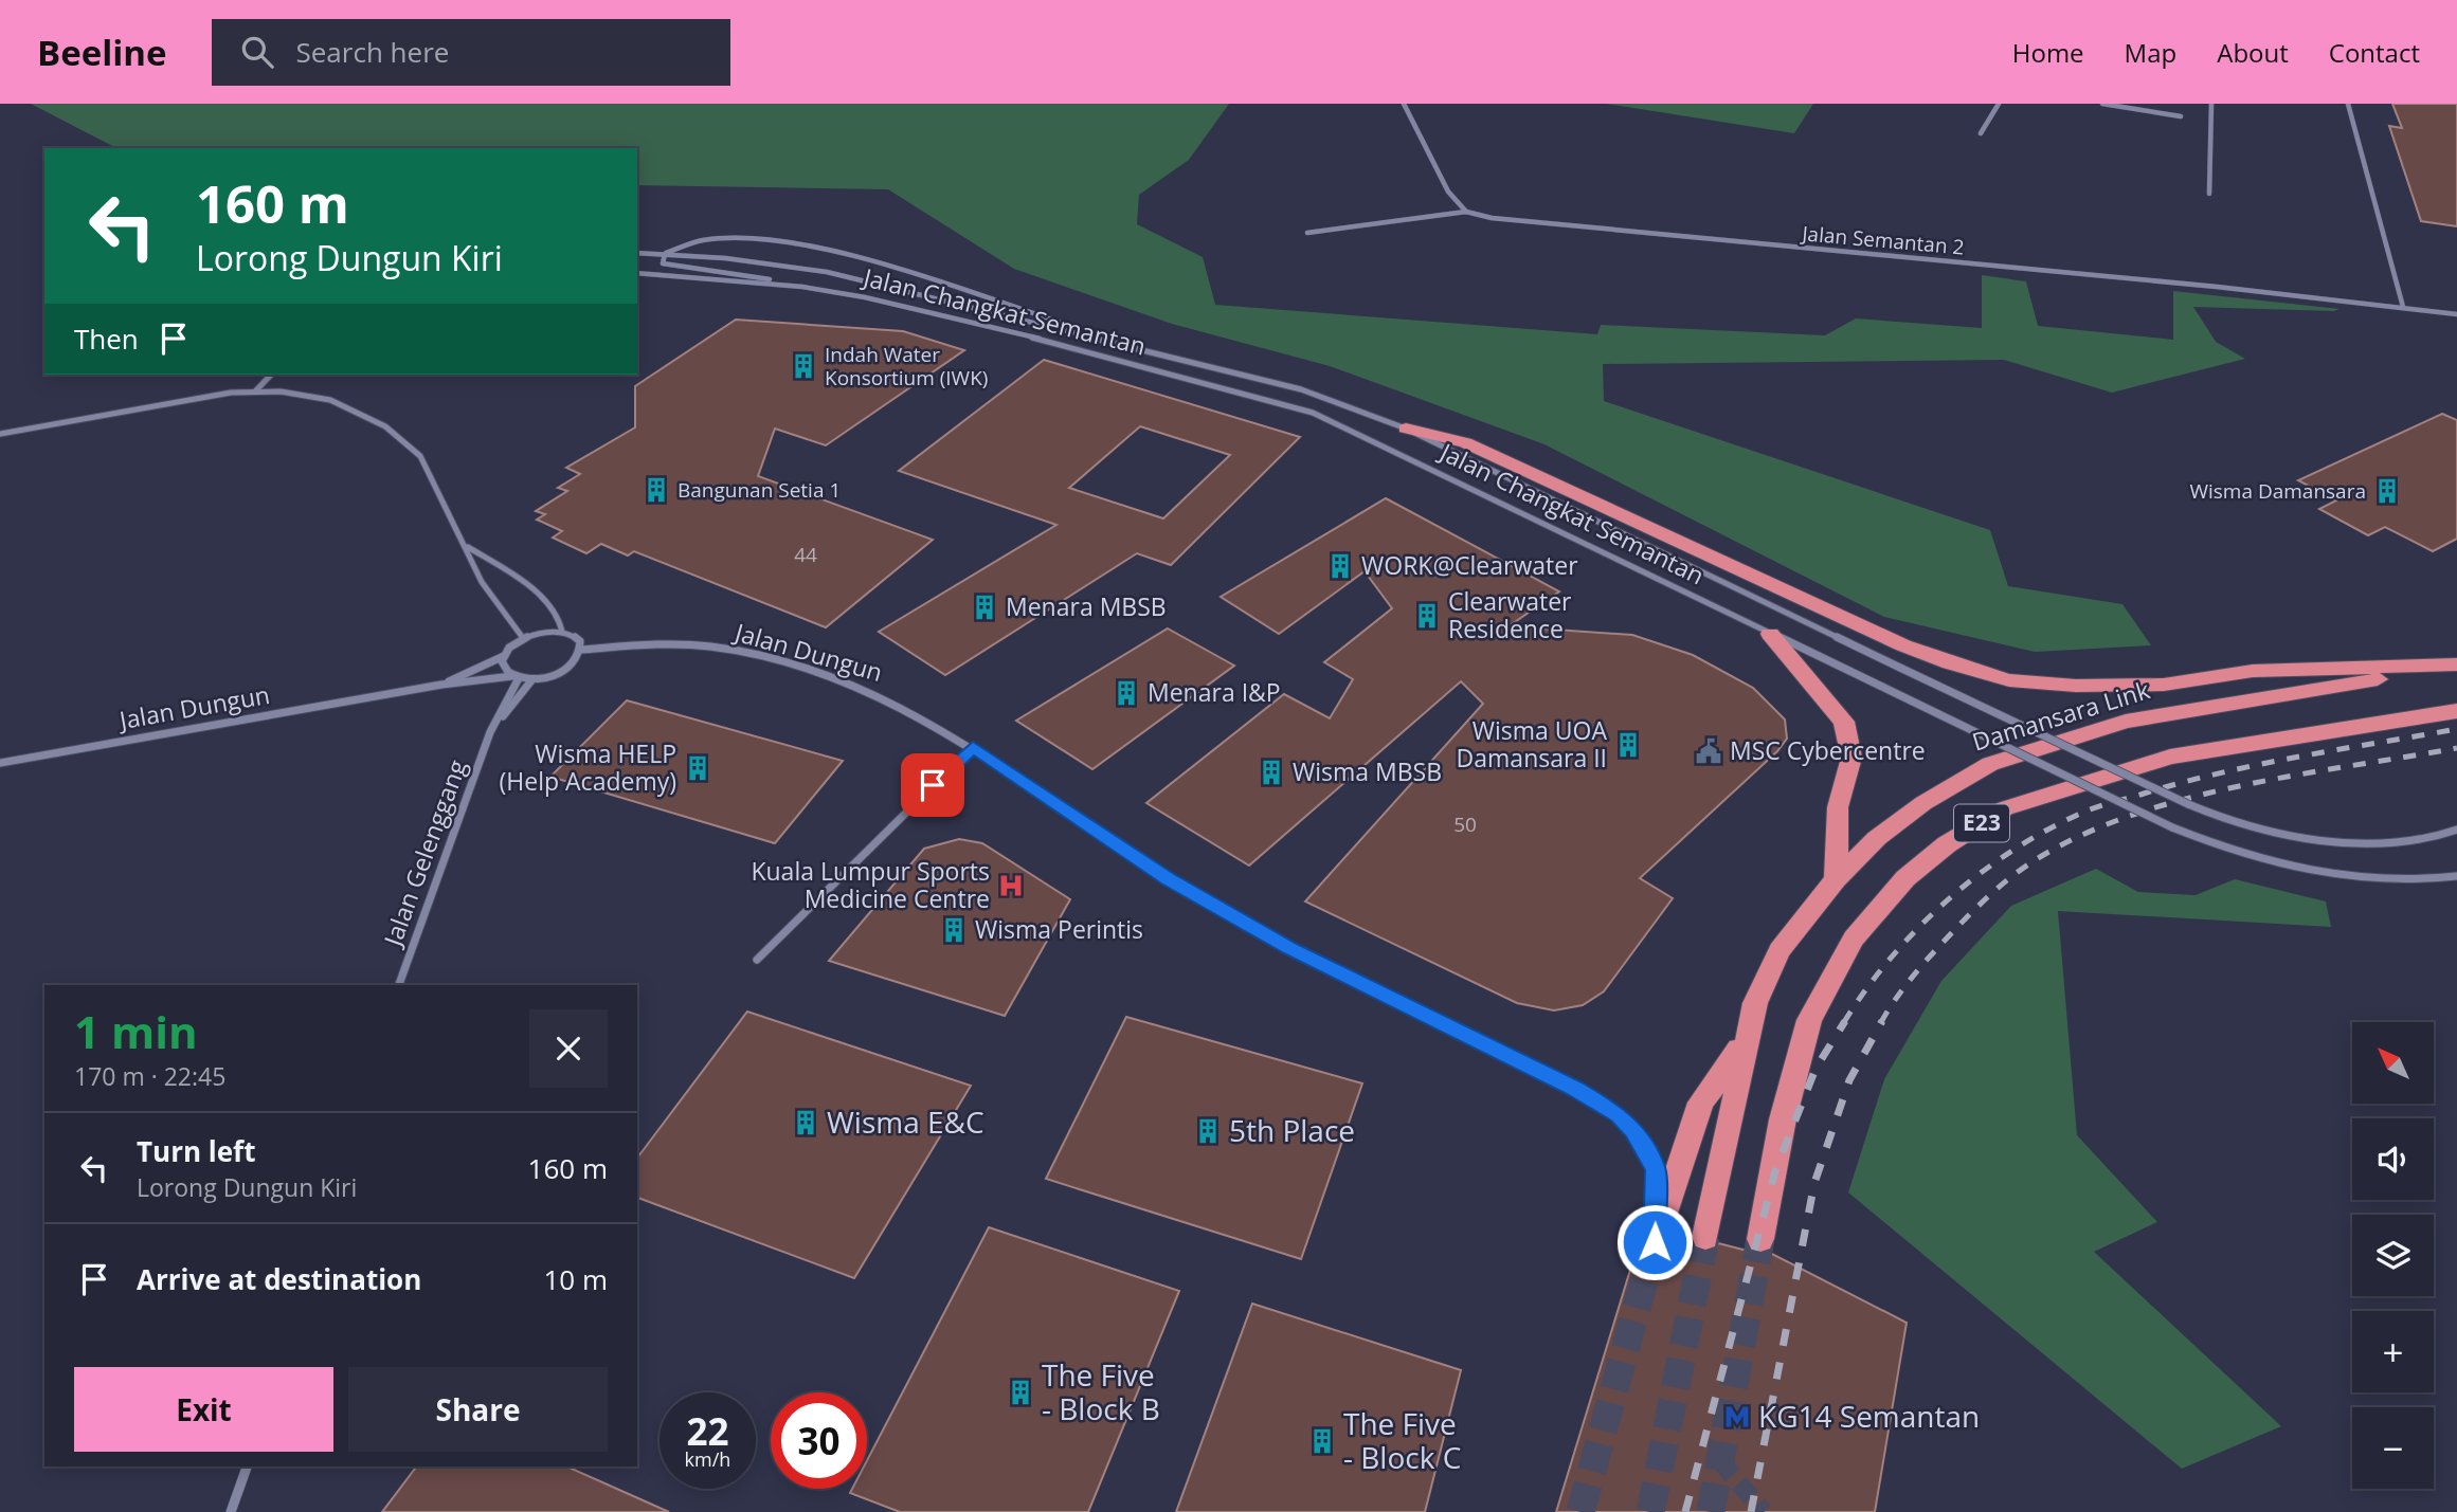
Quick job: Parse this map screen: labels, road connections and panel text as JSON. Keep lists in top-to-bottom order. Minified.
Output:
{"streets":{"highway":["Damansara Link","E23"],"street":["Jalan Semantan 2","Jalan Changkat Semantan","Jalan Dungun","Jalan Gelenggang"]},"crossings":[["Jalan Dungun","E23"],["Jalan Dungun","Jalan Gelenggang"],["Damansara Link","E23"]],"places":{"building":["Indah Water Konsortium (IWK)","Bangunan Setia 1","Wisma Damansara","WORK@Clearwater","Menara MBSB","Clearwater Residence","Menara I&P","Wisma UOA Damansara II","Wisma HELP (Help Academy)","Wisma MBSB","Wisma Perintis","Wisma E&C","5th Place","The Five - Block B","The Five - Block C"],"public building":["MSC Cybercentre"],"hospital":["Kuala Lumpur Sports Medicine Centre"],"metro station":["KG14 Semantan"]},"house_numbers":["44","50"],"north":"top left","page":{"header":"Beeline","search":"Search here","nav":["Home","Map","About","Contact"],"turn":["160 m","Lorong Dungun Kiri"],"then":"Then","heading":["1 min","170 m · 22:45"],"map_buttons":["+","−"],"list":[{"name":"Turn left","note":"Lorong Dungun Kiri","value":"160 m"},{"name":"Arrive at destination","value":"10 m"}],"buttons":["Exit","Share"],"speed":"22 km/h","limit":"30"}}
